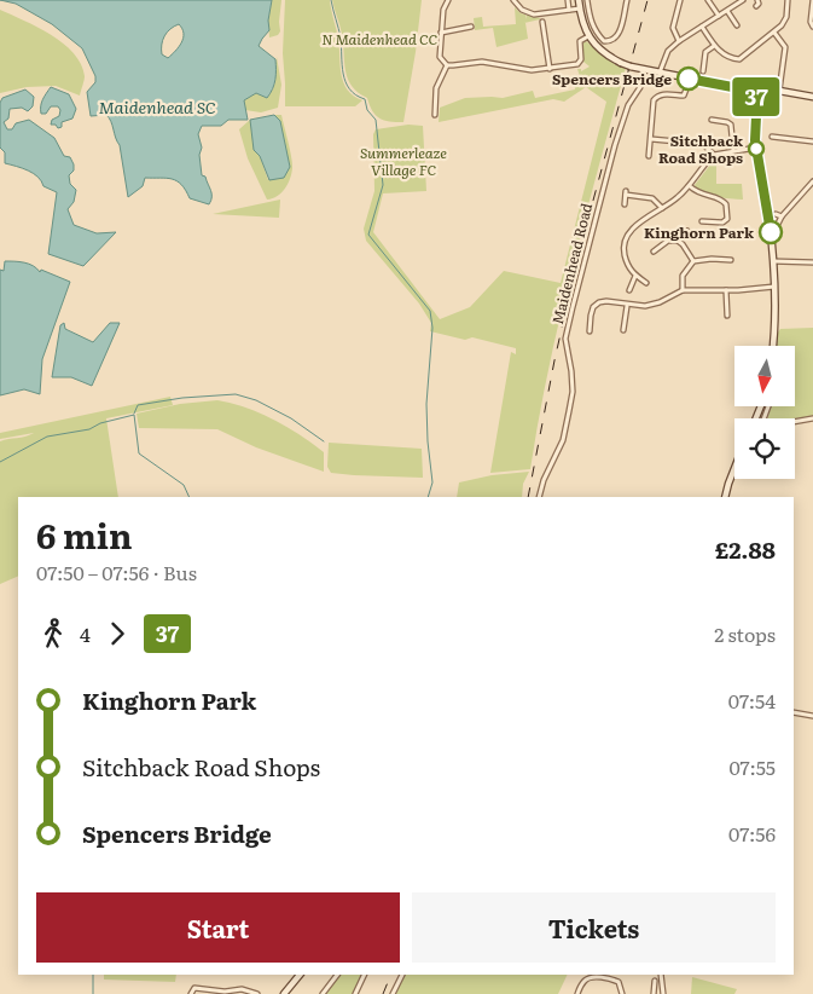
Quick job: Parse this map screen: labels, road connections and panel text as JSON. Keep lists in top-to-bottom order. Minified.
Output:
{"streets":{"street":["Maidenhead Road"]},"water":["Maidenhead SC"],"parks":["N Maidenhead CC","Summerleaze Village FC"],"places":["Spencers Bridge","Sitchback Road Shops","Kinghorn Park"],"lines":["bus line 37"],"north":"bottom","page":{"on_map":"37","heading":["6 min","07:50 – 07:56 · Bus","£2.88"],"legs":["4","37","2 stops"],"list":[{"name":"Kinghorn Park","value":"07:54"},{"name":"Sitchback Road Shops","value":"07:55"},{"name":"Spencers Bridge","value":"07:56"}],"buttons":["Start","Tickets"]}}
